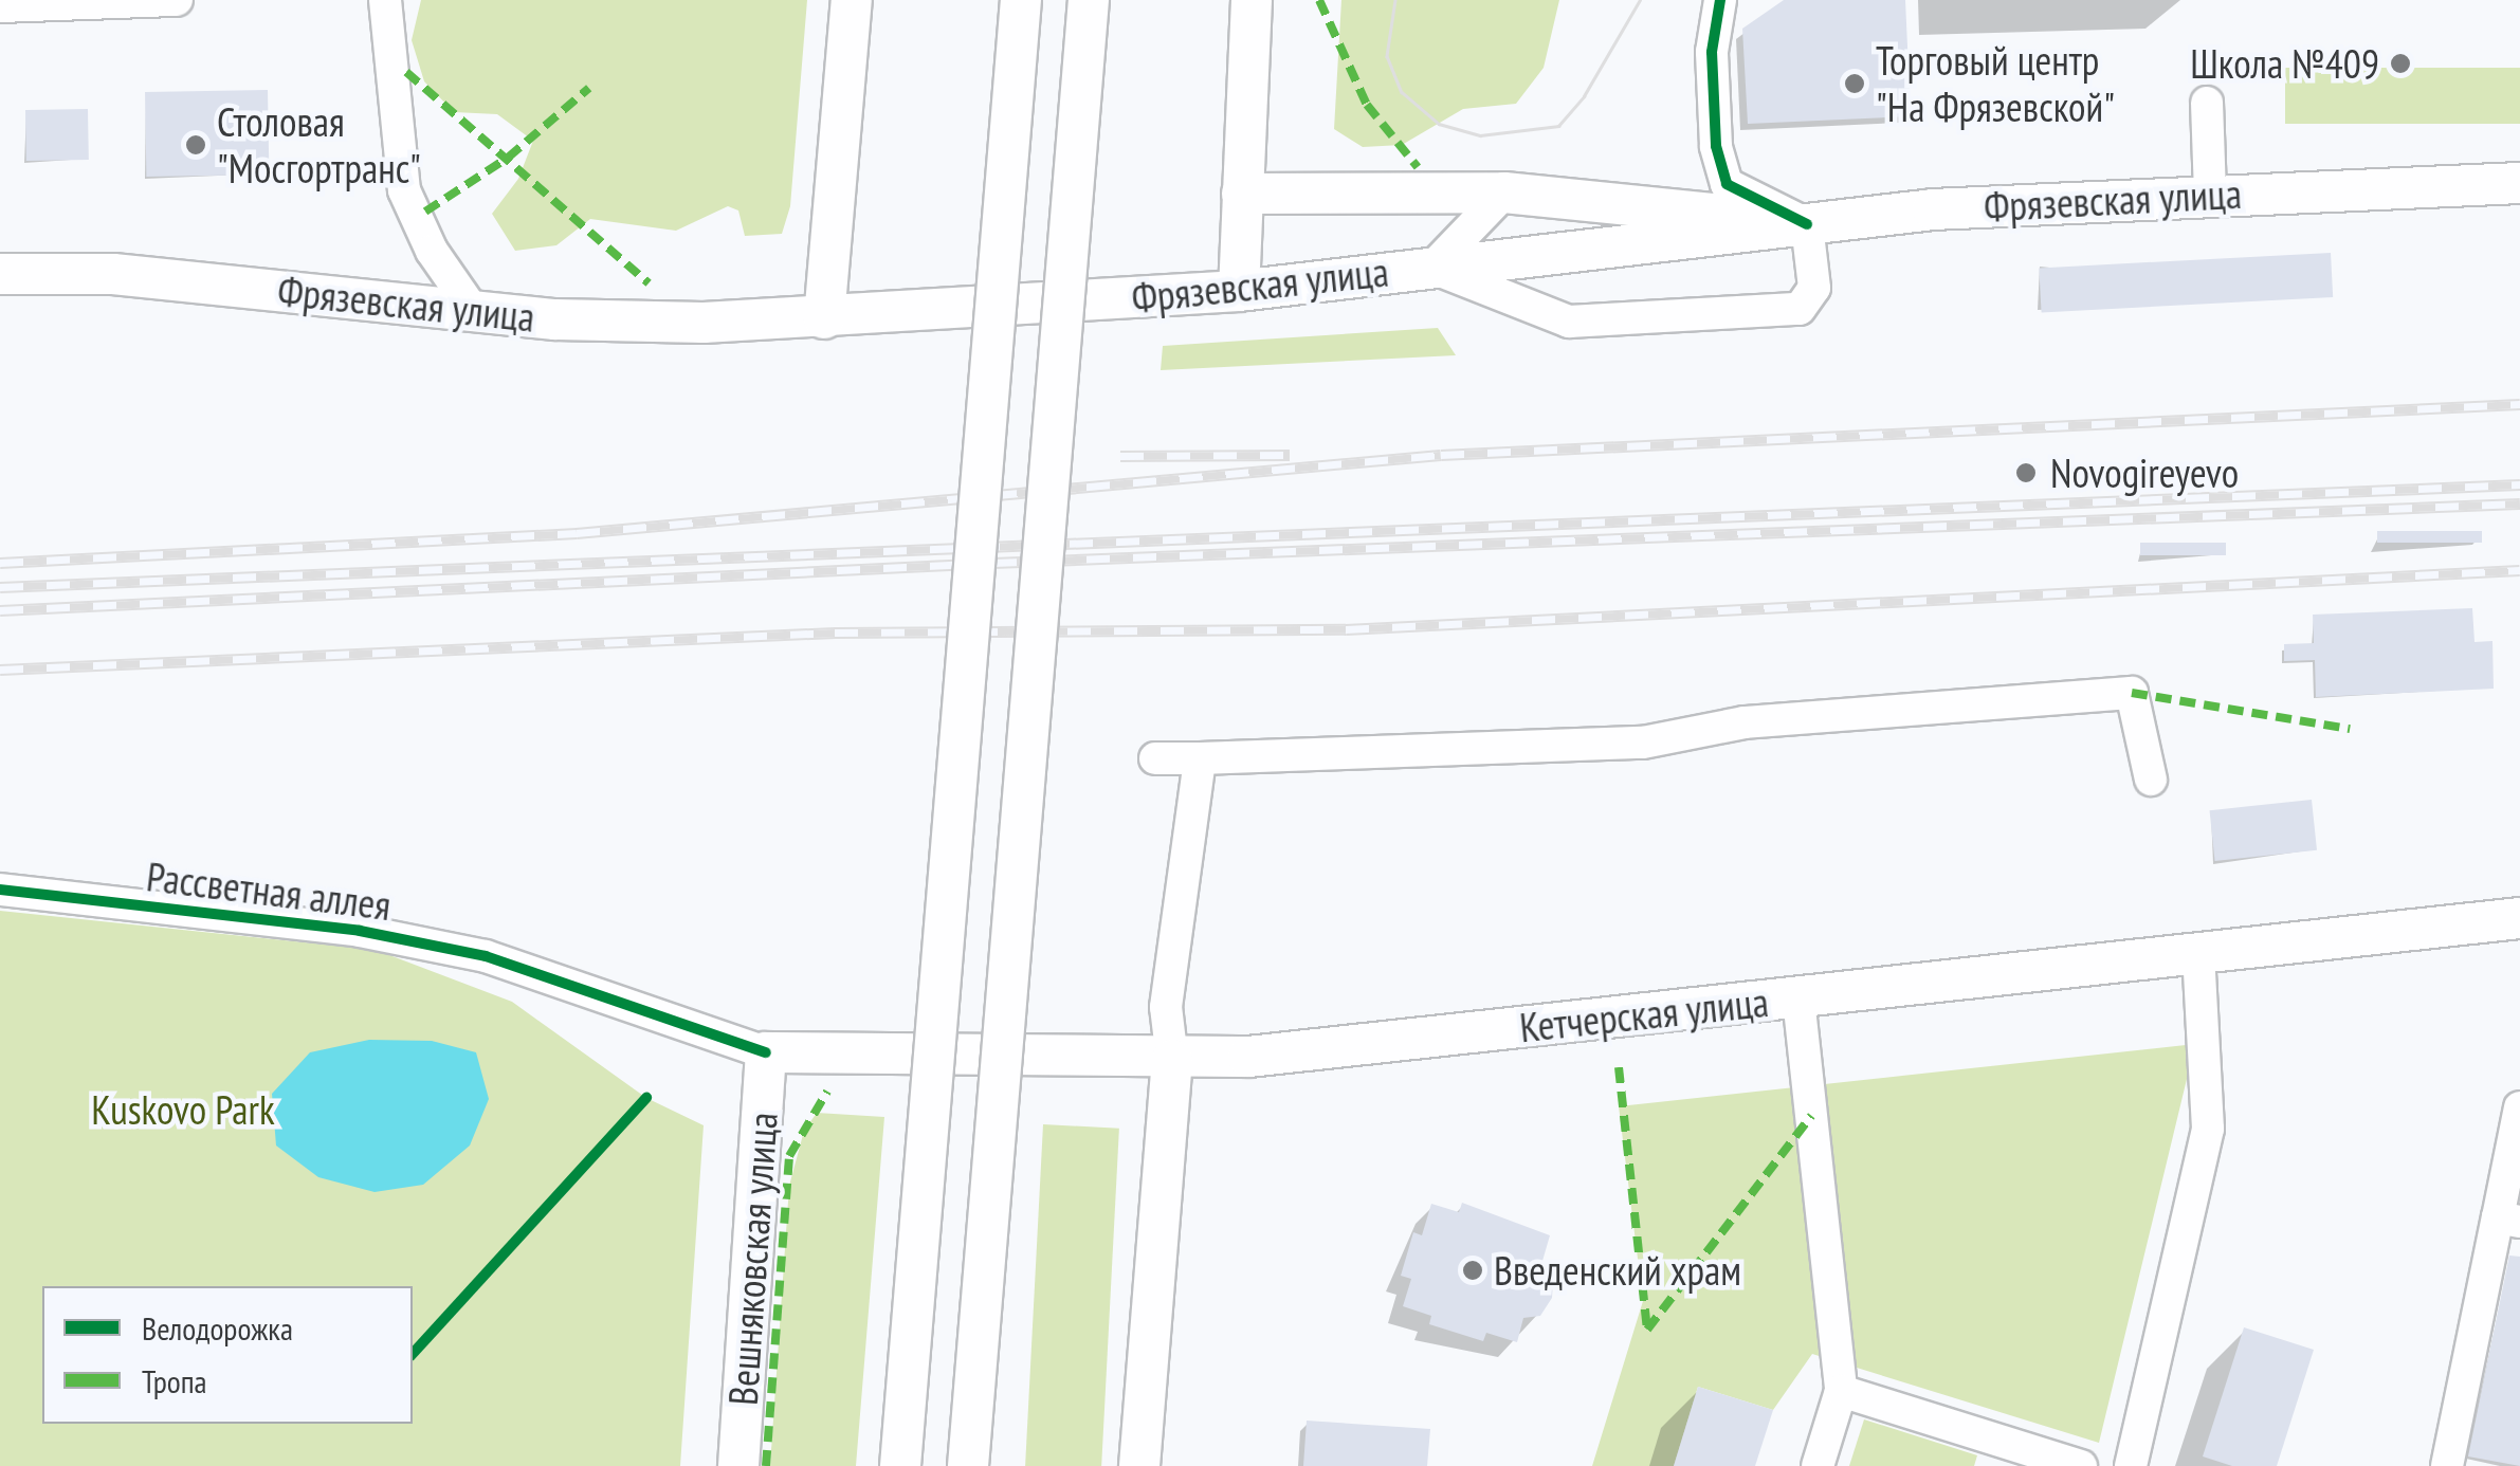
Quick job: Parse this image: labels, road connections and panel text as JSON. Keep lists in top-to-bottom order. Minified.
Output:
{"streets":{"main road":["Фрязевская улица","Кетчерская улица","Вешняковская улица"],"street":["Рассветная аллея"]},"crossings":[["Рассветная аллея","Кетчерская улица"],["Рассветная аллея","Вешняковская улица"],["Кетчерская улица","Вешняковская улица"]],"parks":["Kuskovo Park"],"places":["Школа №409","Торговый центр \"На Фрязевской\"","Столовая \"Мосгортранс\"","Novogireyevo","Введенский храм"],"legend":["Велодорожка","Тропа"]}
